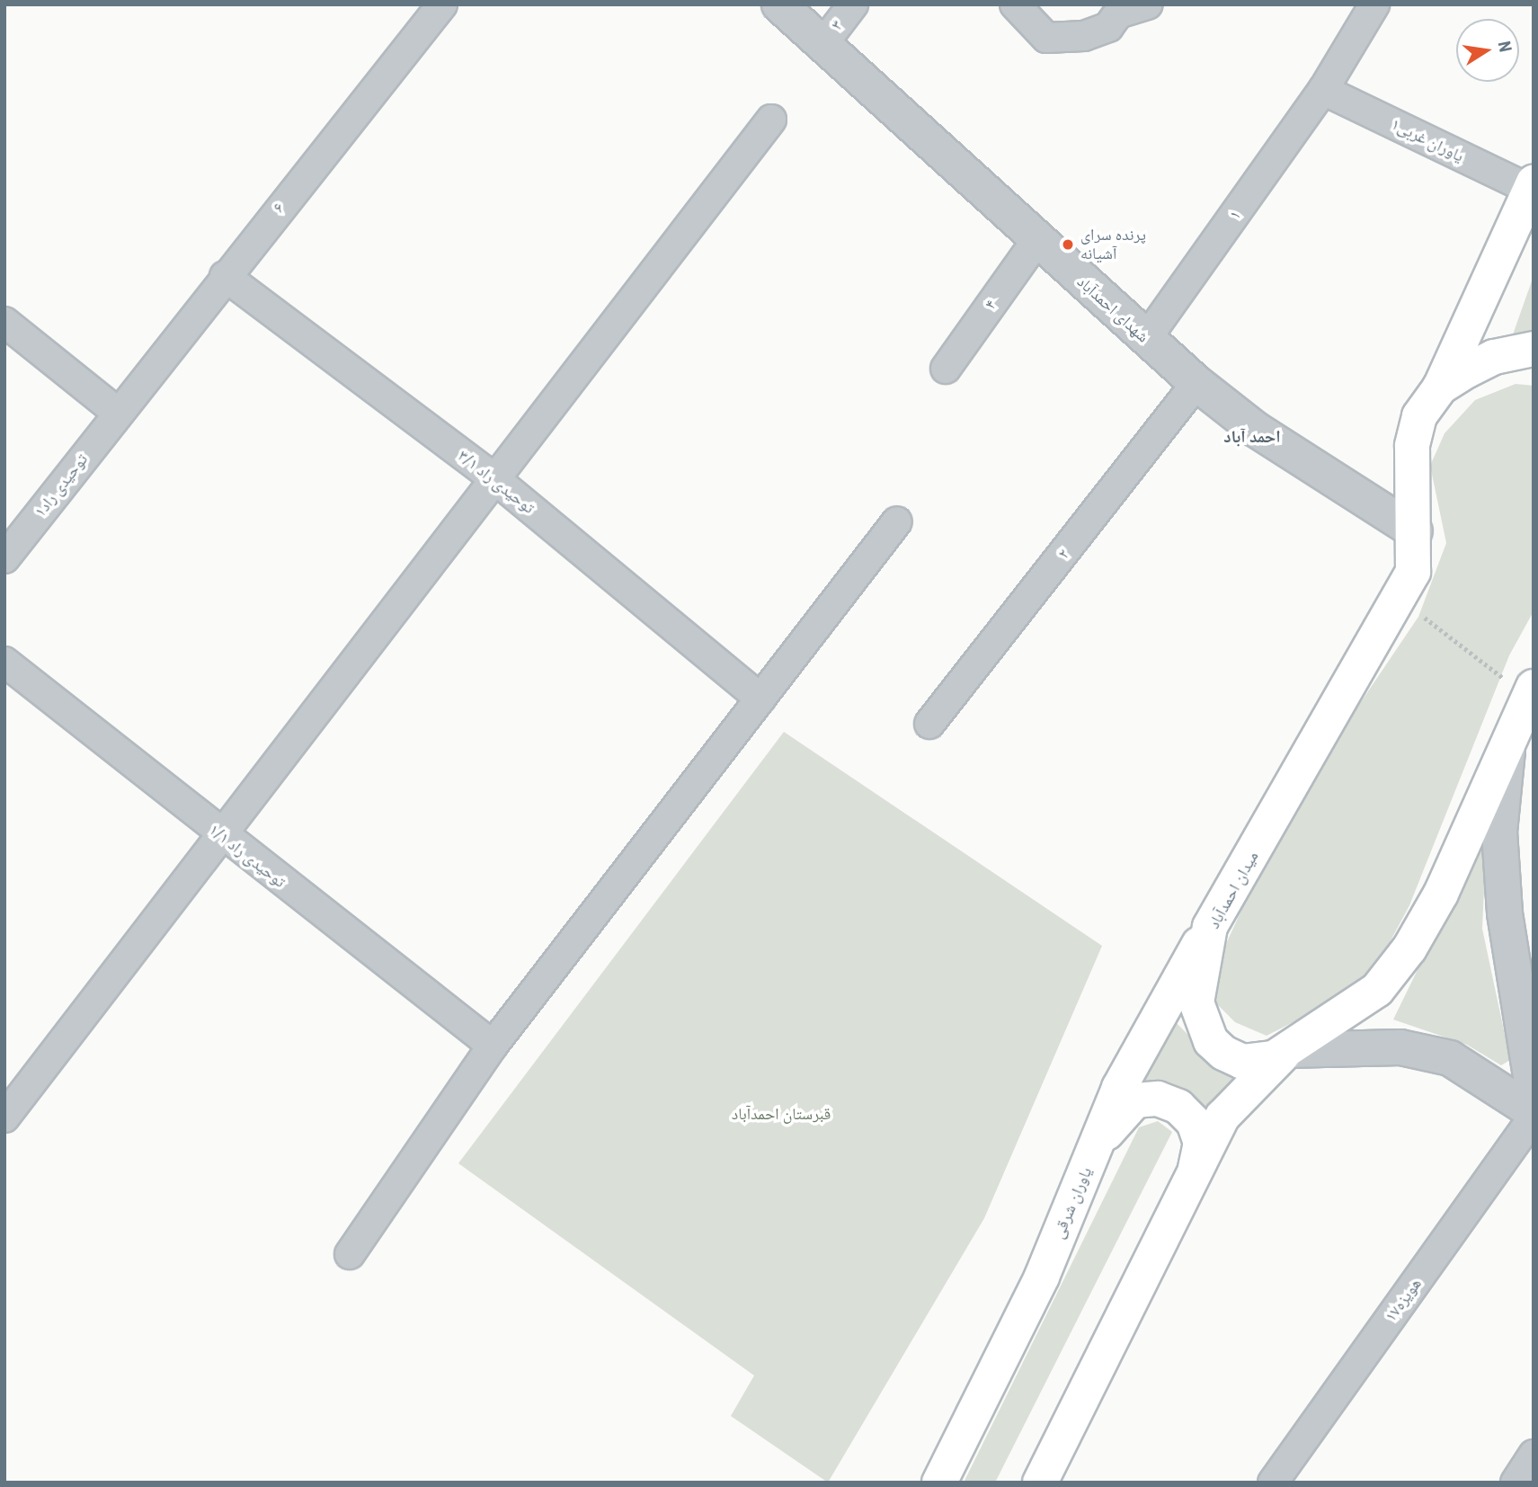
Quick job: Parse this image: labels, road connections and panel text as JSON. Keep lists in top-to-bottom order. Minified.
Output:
{"streets":{"main road":["میدان احمدآباد","یاوران شرقی"],"street":["۳","یاوران غربی۱","۶","۱","۴","شهدای احمدآباد","۳/۱ توحیدی راد","توحیدی راد۱","۲","۱/۱ توحیدی راد","هویزه۱۷"]},"crossings":[["۳","شهدای احمدآباد"],["یاوران غربی۱","۱"],["۶","۳/۱ توحیدی راد"],["۶","توحیدی راد۱"],["۱","شهدای احمدآباد"],["۴","شهدای احمدآباد"],["شهدای احمدآباد","۲"],["شهدای احمدآباد","میدان احمدآباد"],["میدان احمدآباد","یاوران شرقی"]],"districts":["احمد آباد"],"parks":["قبرستان احمدآباد"],"places":["پرنده سرای آشیانه"],"north":"right"}
